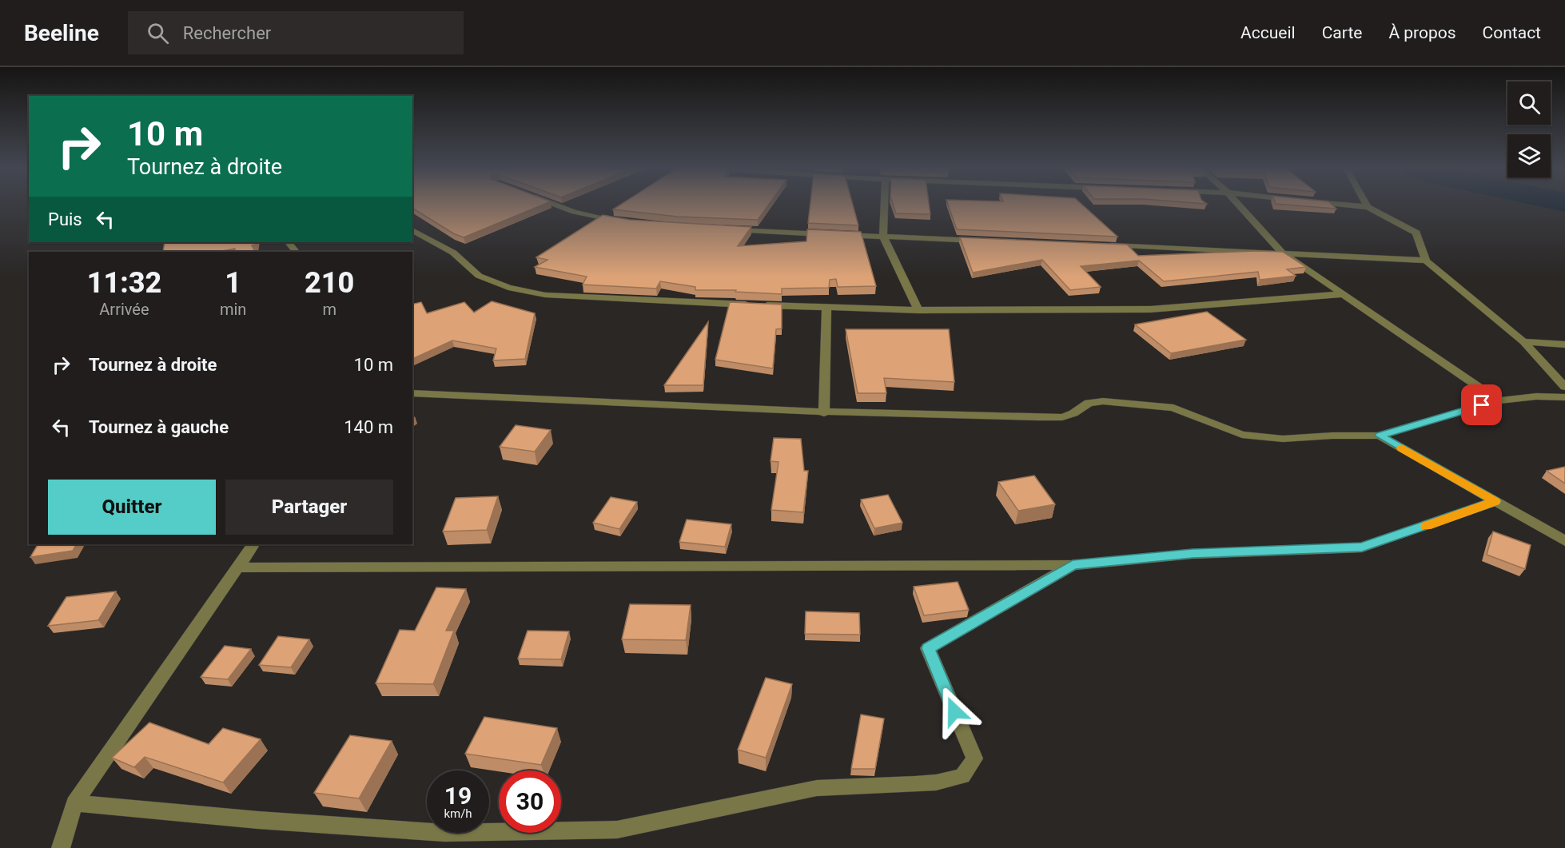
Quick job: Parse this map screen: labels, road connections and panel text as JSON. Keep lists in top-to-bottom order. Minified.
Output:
{"page":{"header":"Beeline","search":"Rechercher","nav":["Accueil","Carte","À propos","Contact"],"turn":["10 m","Tournez à droite"],"then":"Puis","eta":["11:32","Arrivée","1","min","210","m"],"list":[{"name":"Tournez à droite","value":"10 m"},{"name":"Tournez à gauche","value":"140 m"}],"buttons":["Quitter","Partager"],"speed":"19 km/h","limit":"30"}}
